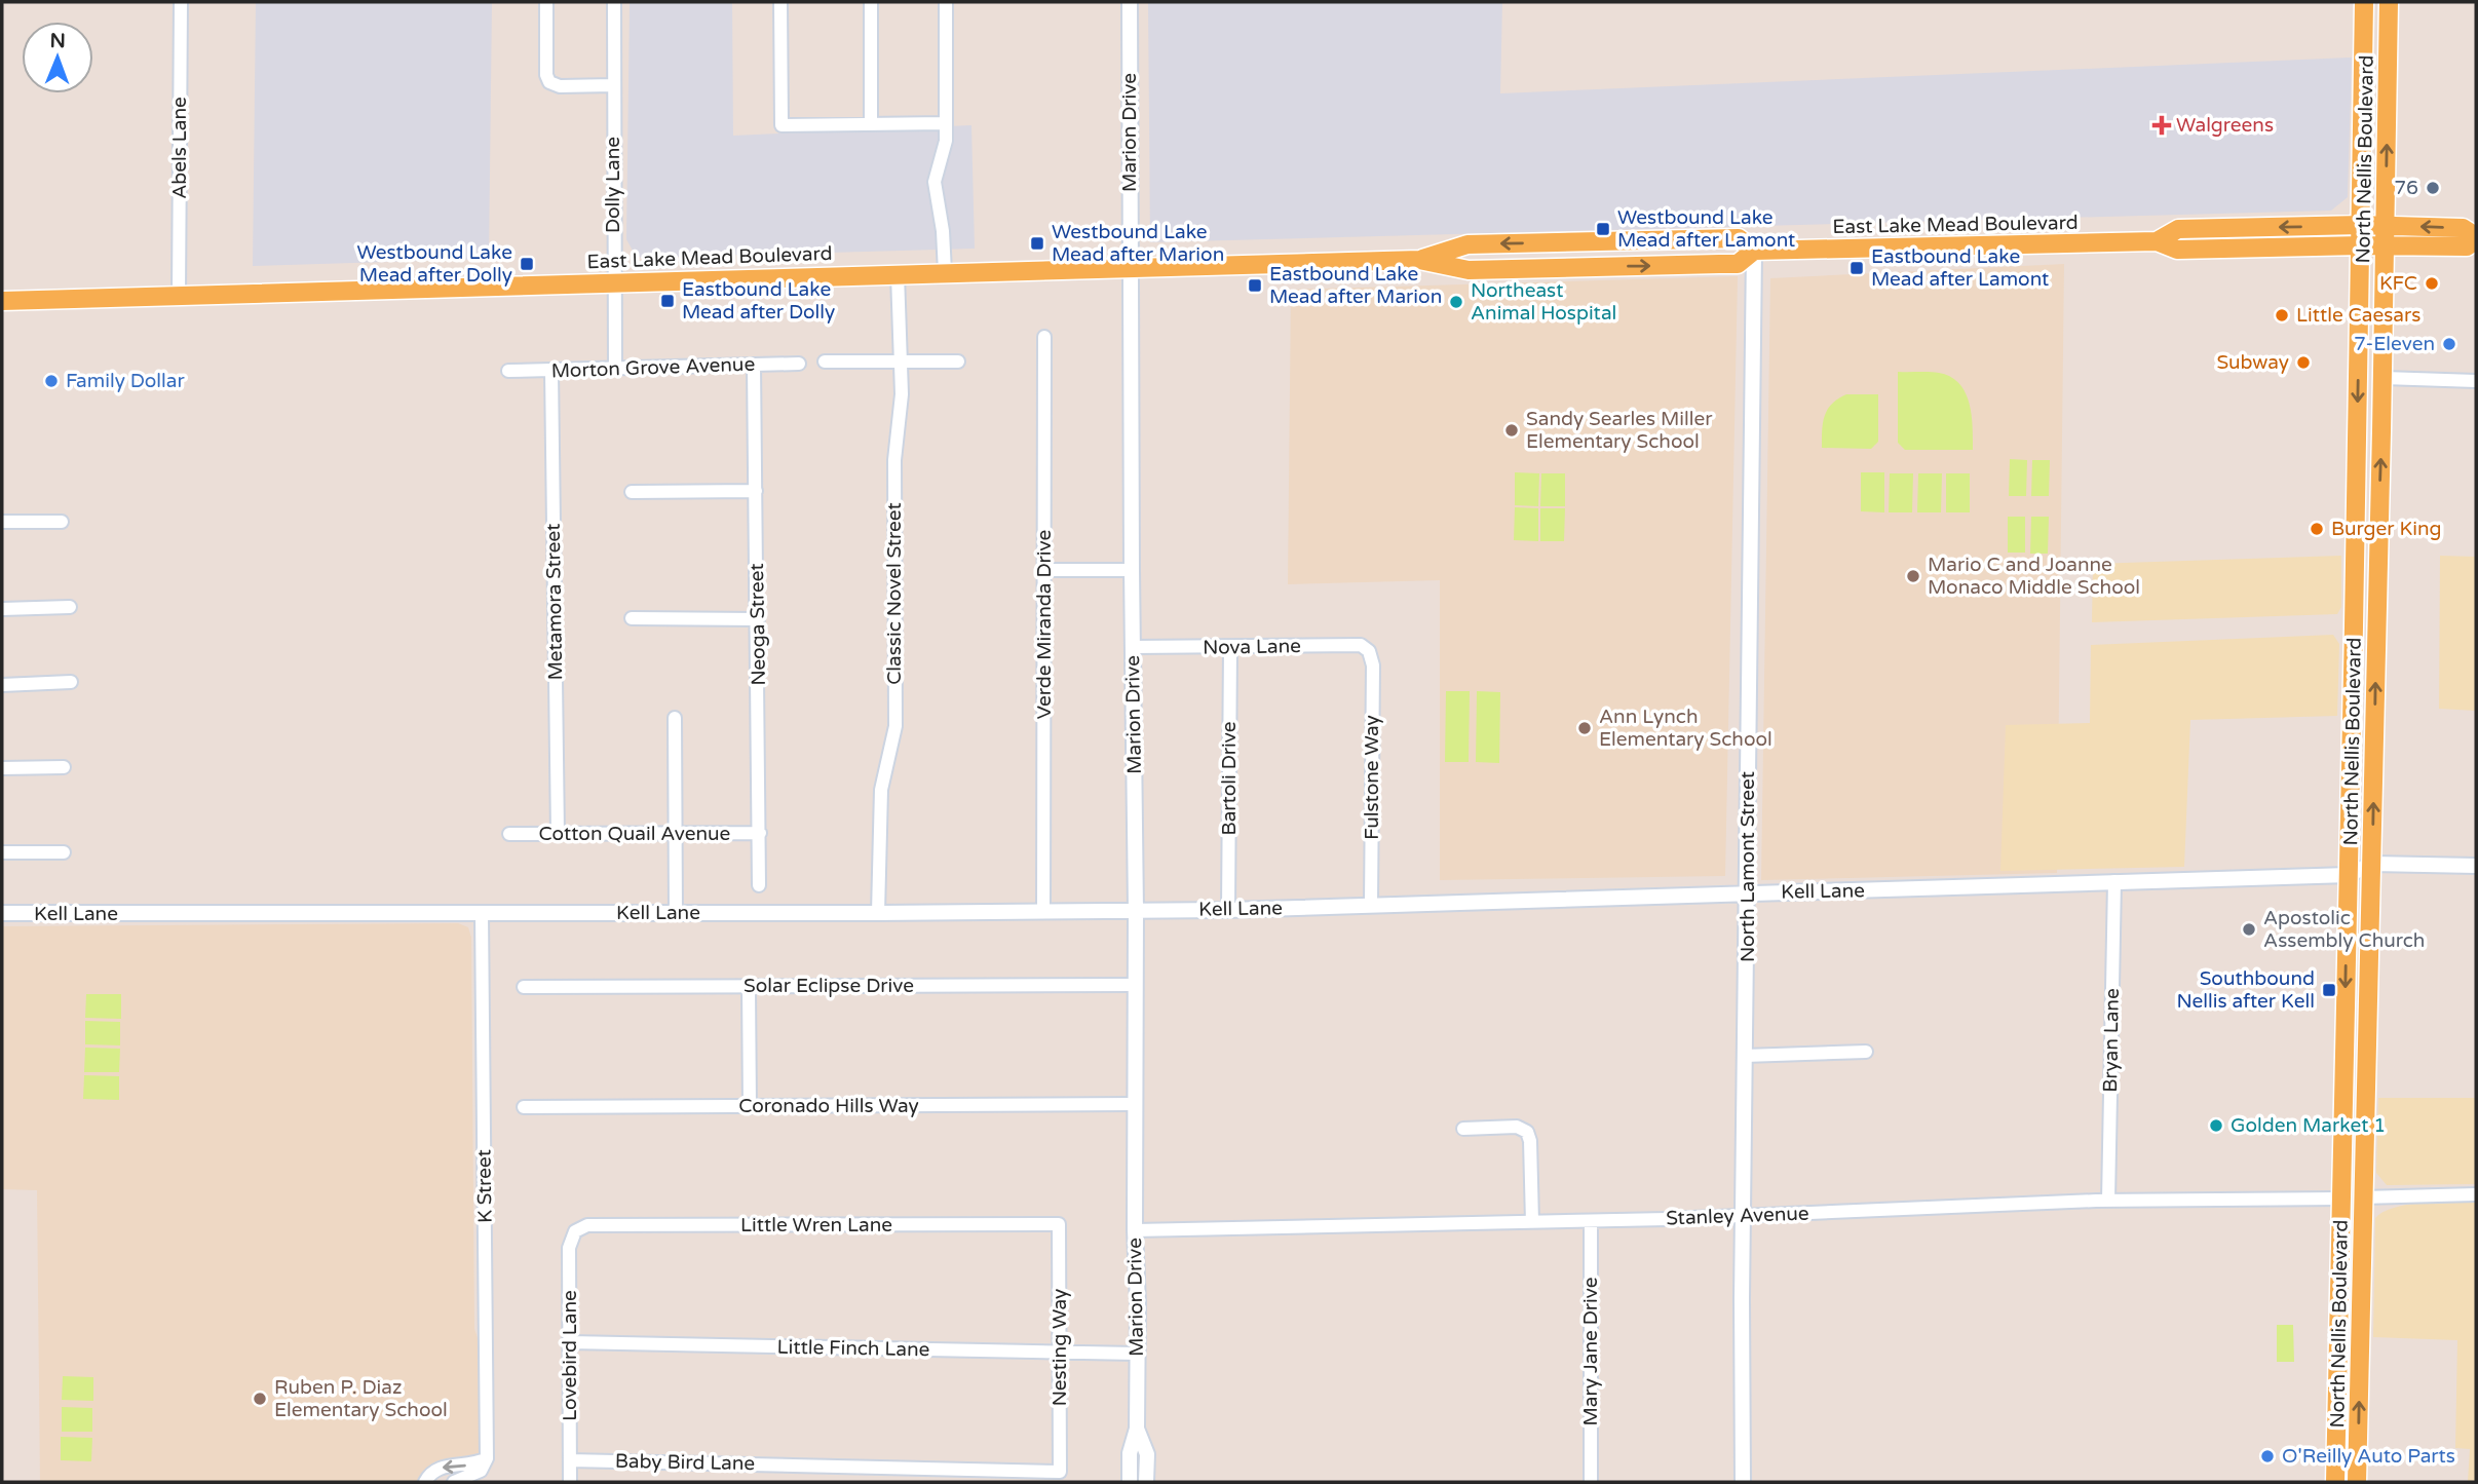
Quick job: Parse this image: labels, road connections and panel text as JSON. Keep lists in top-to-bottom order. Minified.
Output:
{"streets":{"main road":["North Nellis Boulevard","East Lake Mead Boulevard"],"street":["Marion Drive","Abels Lane","Dolly Lane","Morton Grove Avenue","Classic Novel Street","Metamora Street","Neoga Street","Verde Miranda Drive","Nova Lane","Fulstone Way","Bartoli Drive","Cotton Quail Avenue","North Lamont Street","Kell Lane","Solar Eclipse Drive","Bryan Lane","Coronado Hills Way","K Street","Stanley Avenue","Little Wren Lane","Nesting Way","Little Finch Lane","Mary Jane Drive","Lovebird Lane","Baby Bird Lane"]},"crossings":[["Marion Drive","East Lake Mead Boulevard"],["Marion Drive","Nova Lane"],["Marion Drive","Kell Lane"],["Marion Drive","Solar Eclipse Drive"],["Marion Drive","Coronado Hills Way"],["Marion Drive","Stanley Avenue"],["Marion Drive","Little Finch Lane"],["Abels Lane","East Lake Mead Boulevard"],["North Nellis Boulevard","East Lake Mead Boulevard"],["North Nellis Boulevard","Kell Lane"],["North Nellis Boulevard","Stanley Avenue"],["Dolly Lane","East Lake Mead Boulevard"],["Dolly Lane","Morton Grove Avenue"],["East Lake Mead Boulevard","Classic Novel Street"],["East Lake Mead Boulevard","North Lamont Street"],["Morton Grove Avenue","Metamora Street"],["Morton Grove Avenue","Neoga Street"],["Classic Novel Street","Kell Lane"],["Metamora Street","Cotton Quail Avenue"],["Neoga Street","Cotton Quail Avenue"],["Verde Miranda Drive","Kell Lane"],["Nova Lane","Fulstone Way"],["Nova Lane","Bartoli Drive"],["Fulstone Way","Kell Lane"],["Bartoli Drive","Kell Lane"],["North Lamont Street","Kell Lane"],["North Lamont Street","Stanley Avenue"],["Kell Lane","Bryan Lane"],["Kell Lane","K Street"],["Bryan Lane","Stanley Avenue"],["Stanley Avenue","Mary Jane Drive"],["Little Wren Lane","Nesting Way"],["Little Wren Lane","Lovebird Lane"],["Nesting Way","Little Finch Lane"],["Nesting Way","Baby Bird Lane"],["Little Finch Lane","Lovebird Lane"],["Lovebird Lane","Baby Bird Lane"]],"places":{"health":["Walgreens"],"other":["76","KFC","Northeast Animal Hospital","Little Caesars","7-Eleven","Subway","Family Dollar","Sandy Searles Miller Elementary School","Burger King","Mario C and Joanne Monaco Middle School","Ann Lynch Elementary School","Apostolic Assembly Church","Golden Market 1","Ruben P. Diaz Elementary School","O'Reilly Auto Parts"],"transit":["Westbound Lake Mead after Lamont","Westbound Lake Mead after Marion","Westbound Lake Mead after Dolly","Eastbound Lake Mead after Lamont","Eastbound Lake Mead after Marion","Eastbound Lake Mead after Dolly","Southbound Nellis after Kell"]},"north":"top"}
